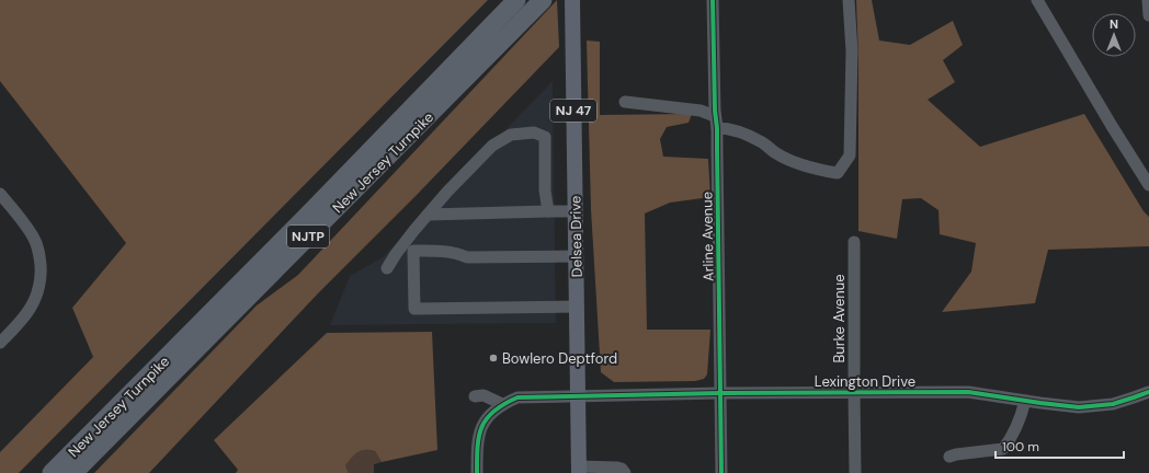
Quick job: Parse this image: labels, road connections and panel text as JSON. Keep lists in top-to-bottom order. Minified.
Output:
{"streets":{"highway":["New Jersey Turnpike","NJTP"],"main road":["NJ 47","Delsea Drive"],"street":["Arline Avenue","Burke Avenue","Lexington Drive"]},"crossings":[["Delsea Drive","Lexington Drive"],["Arline Avenue","Lexington Drive"],["Burke Avenue","Lexington Drive"]],"places":["Bowlero Deptford"],"scale_bar":"100 m","north":"top"}
